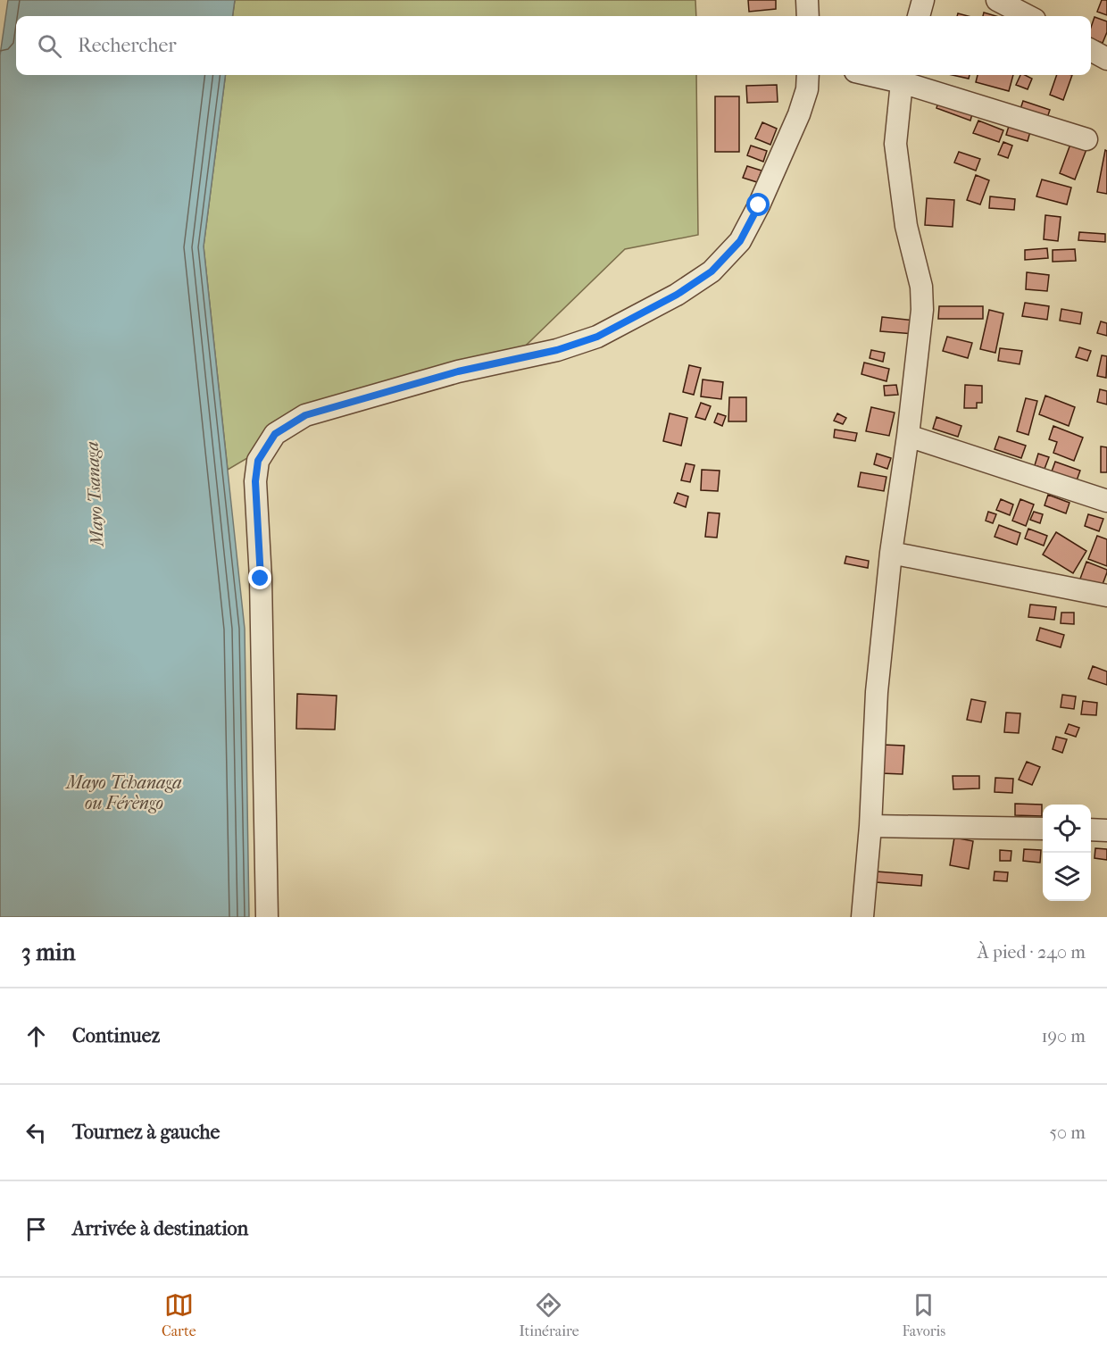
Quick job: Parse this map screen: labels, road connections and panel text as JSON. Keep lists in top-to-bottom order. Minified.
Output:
{"water":["Mayo Tsanaga","Mayo Tchanaga ou Férèngo"],"page":{"search":"Rechercher","heading":["3 min","À pied · 240 m"],"list":[["Continuez","190 m"],["Tournez à gauche","50 m"],"Arrivée à destination"],"nav":["Carte","Itinéraire","Favoris"]}}
